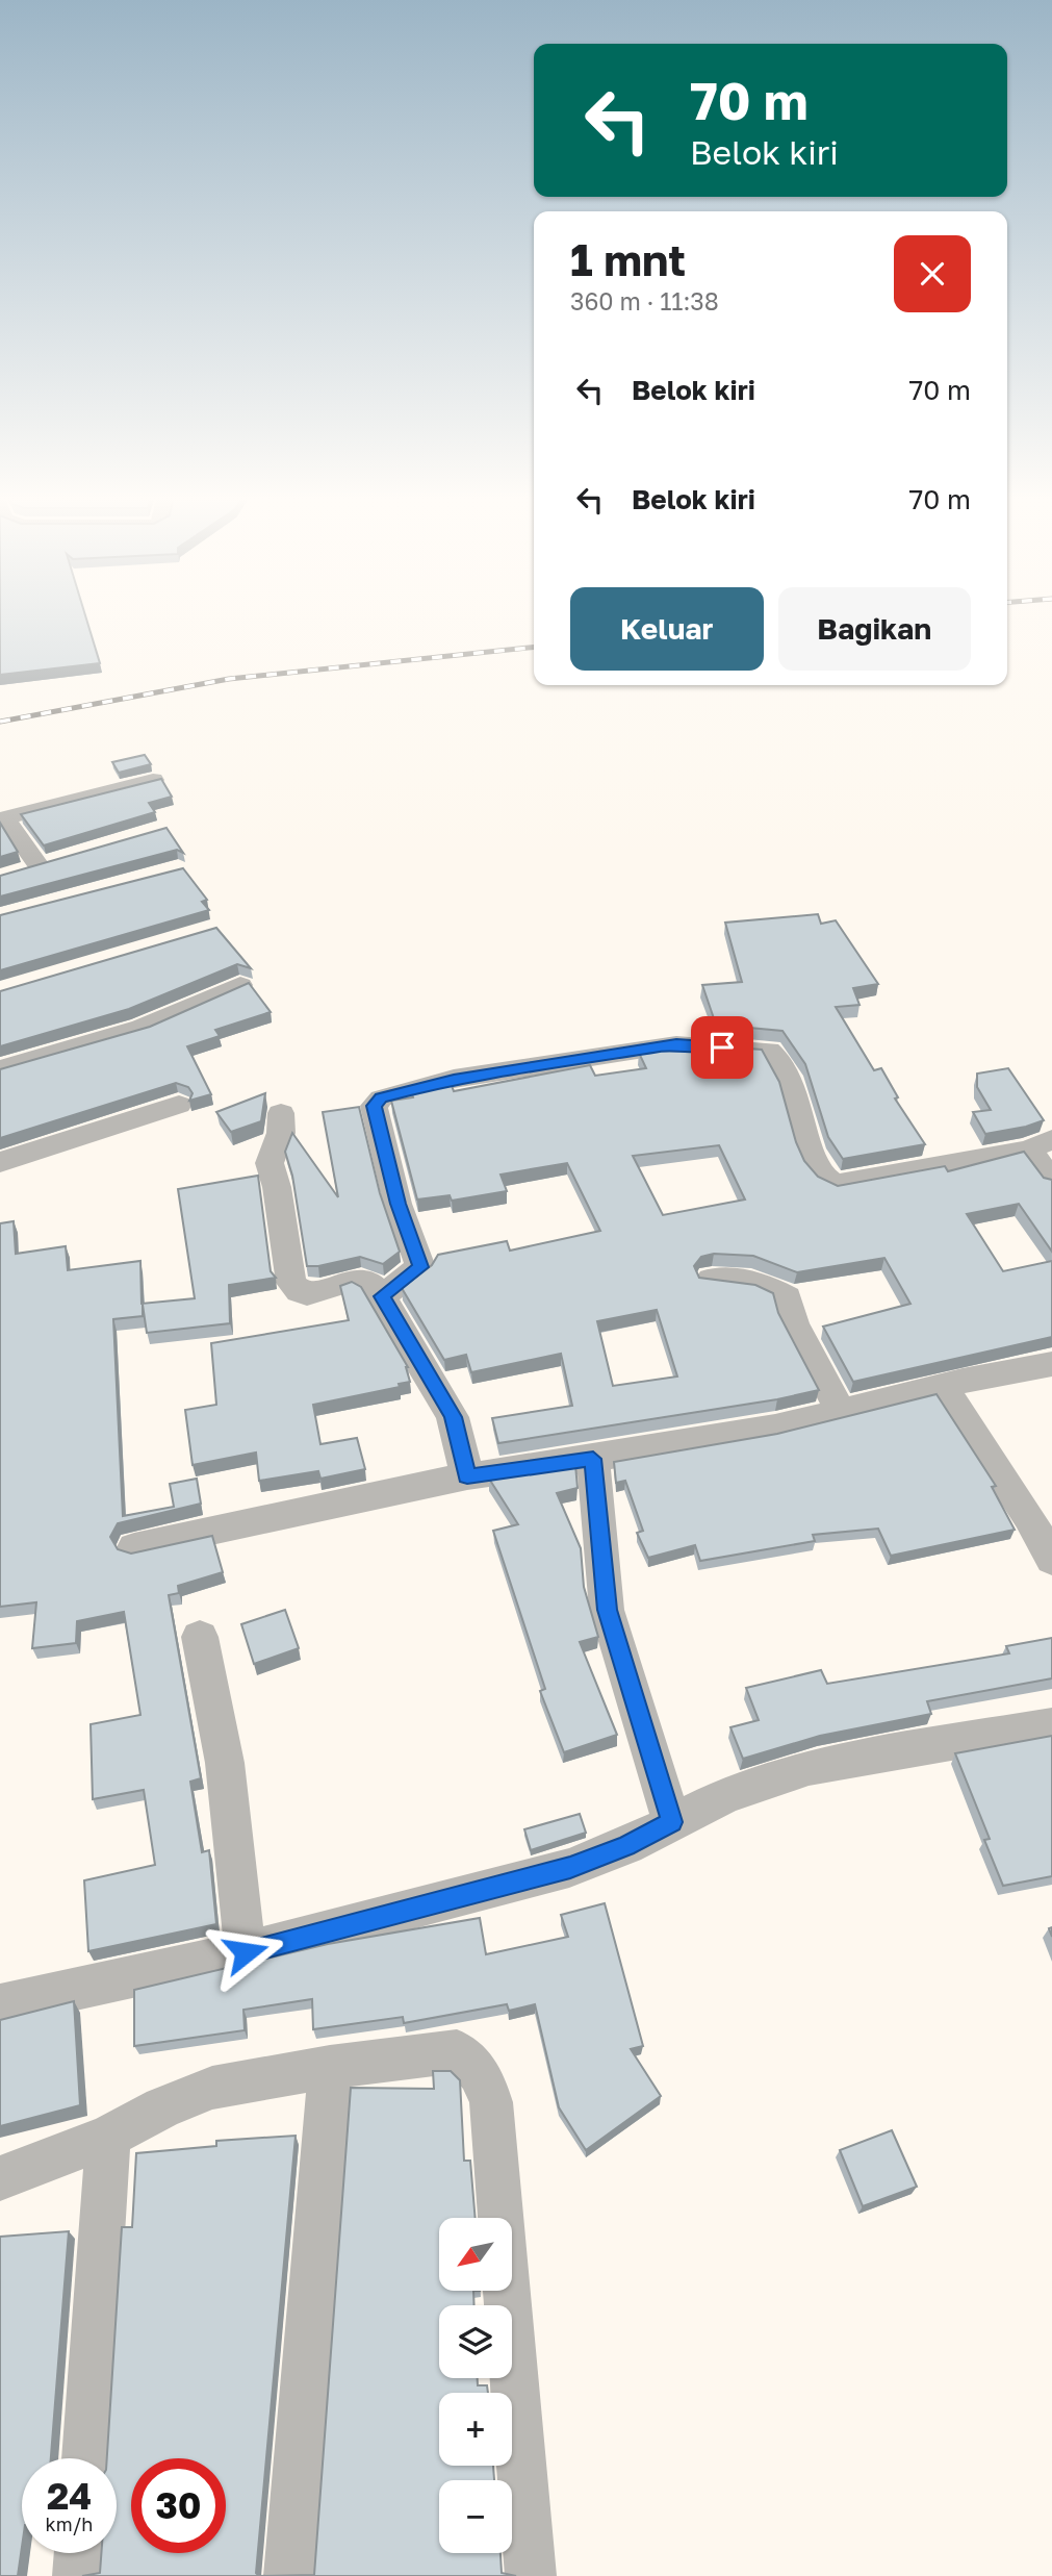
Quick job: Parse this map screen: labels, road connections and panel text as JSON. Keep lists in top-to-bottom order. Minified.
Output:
{"north":"bottom left","page":{"turn":["70 m","Belok kiri"],"heading":["1 mnt","360 m · 11:38"],"list":[{"name":"Belok kiri","value":"70 m"},{"name":"Belok kiri","value":"70 m"}],"buttons":["Keluar","Bagikan"],"map_buttons":["+","−"],"speed":"24 km/h","limit":"30"}}
